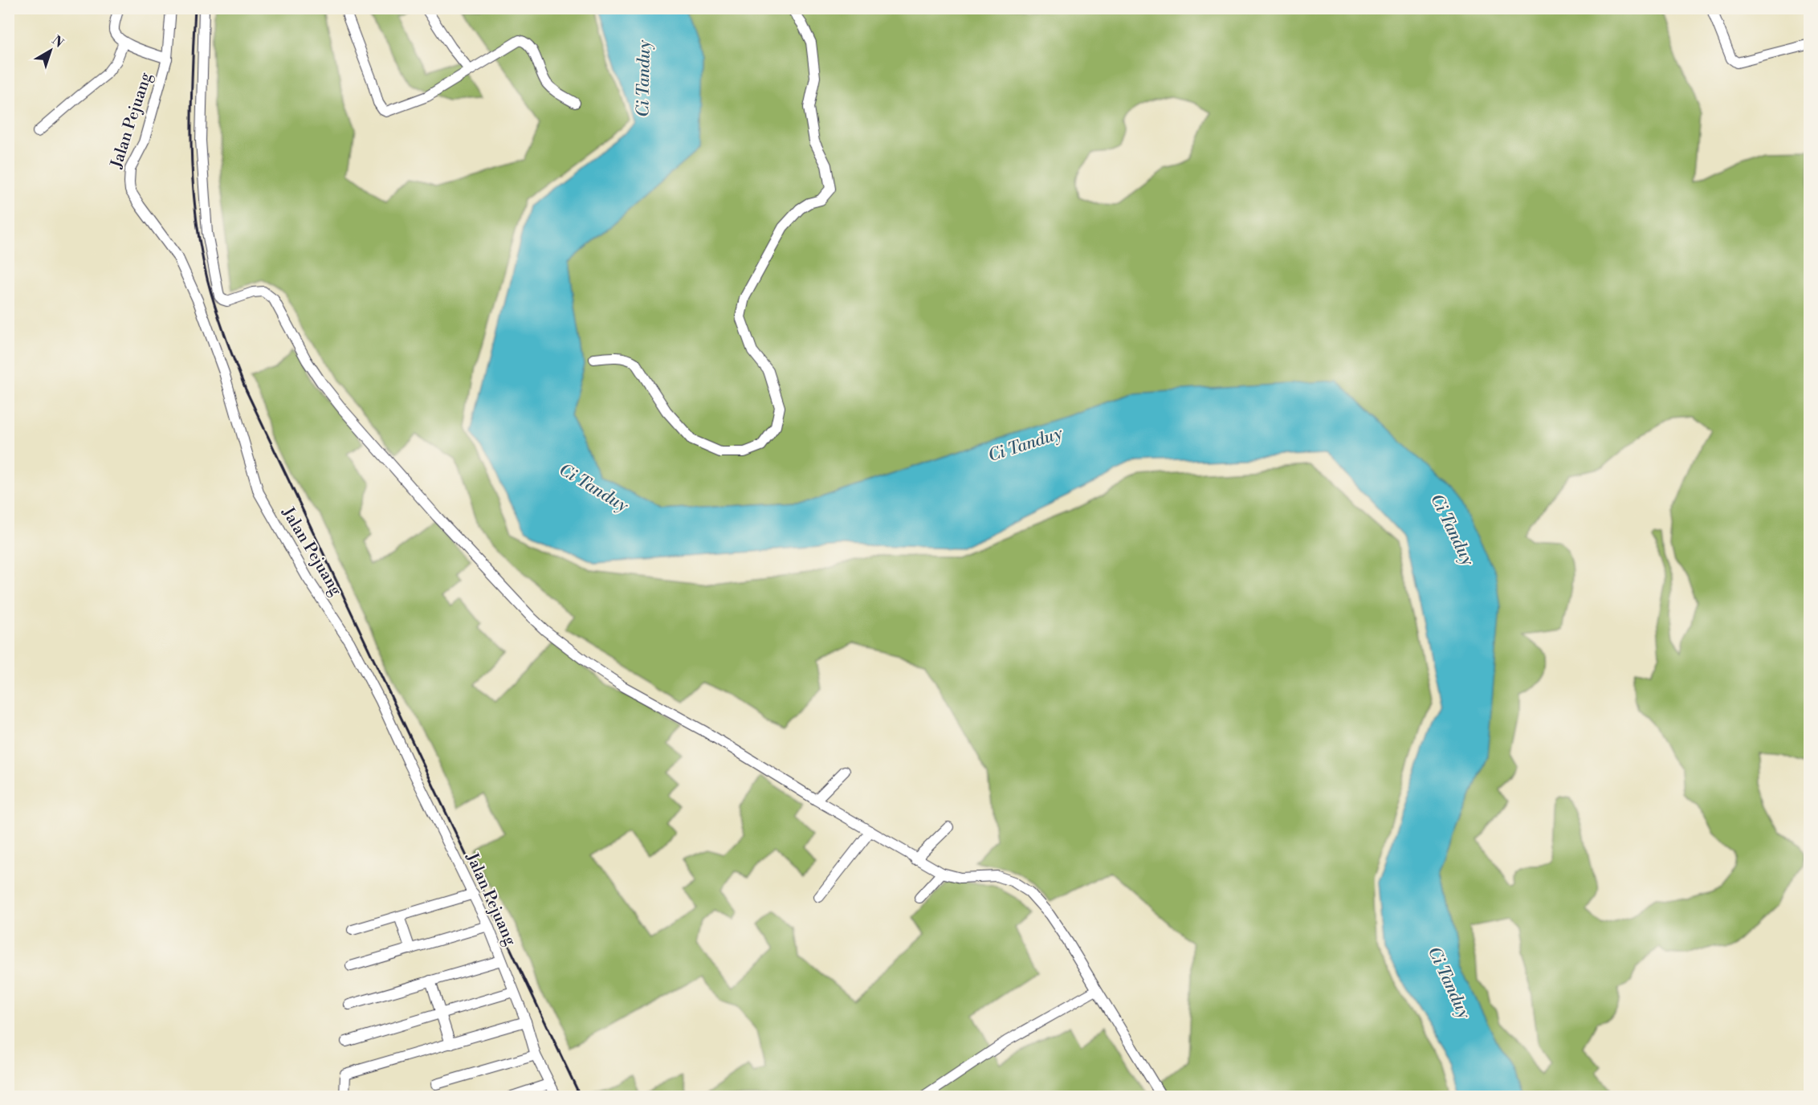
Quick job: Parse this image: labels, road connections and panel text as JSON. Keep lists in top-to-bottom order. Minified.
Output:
{"streets":{"street":["Jalan Pejuang"]},"water":["Ci Tanduy"],"north":"top right"}
